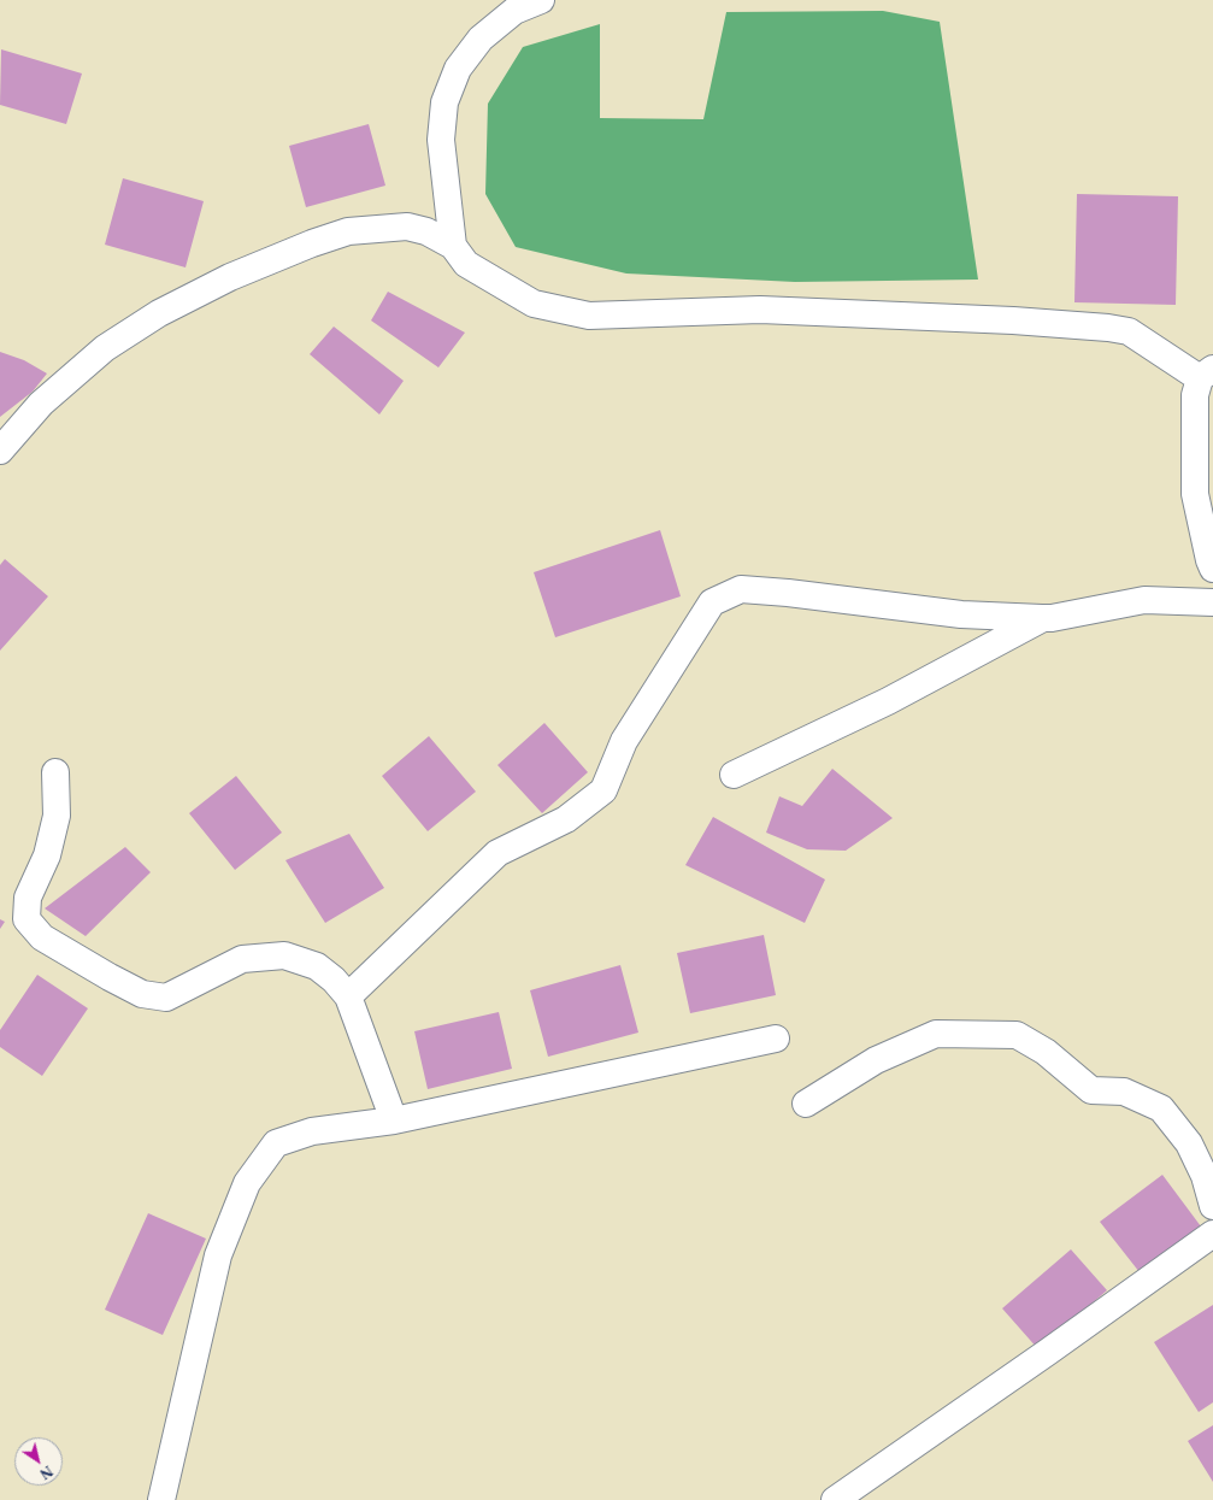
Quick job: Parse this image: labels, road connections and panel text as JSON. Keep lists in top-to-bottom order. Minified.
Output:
{"north":"bottom right"}
